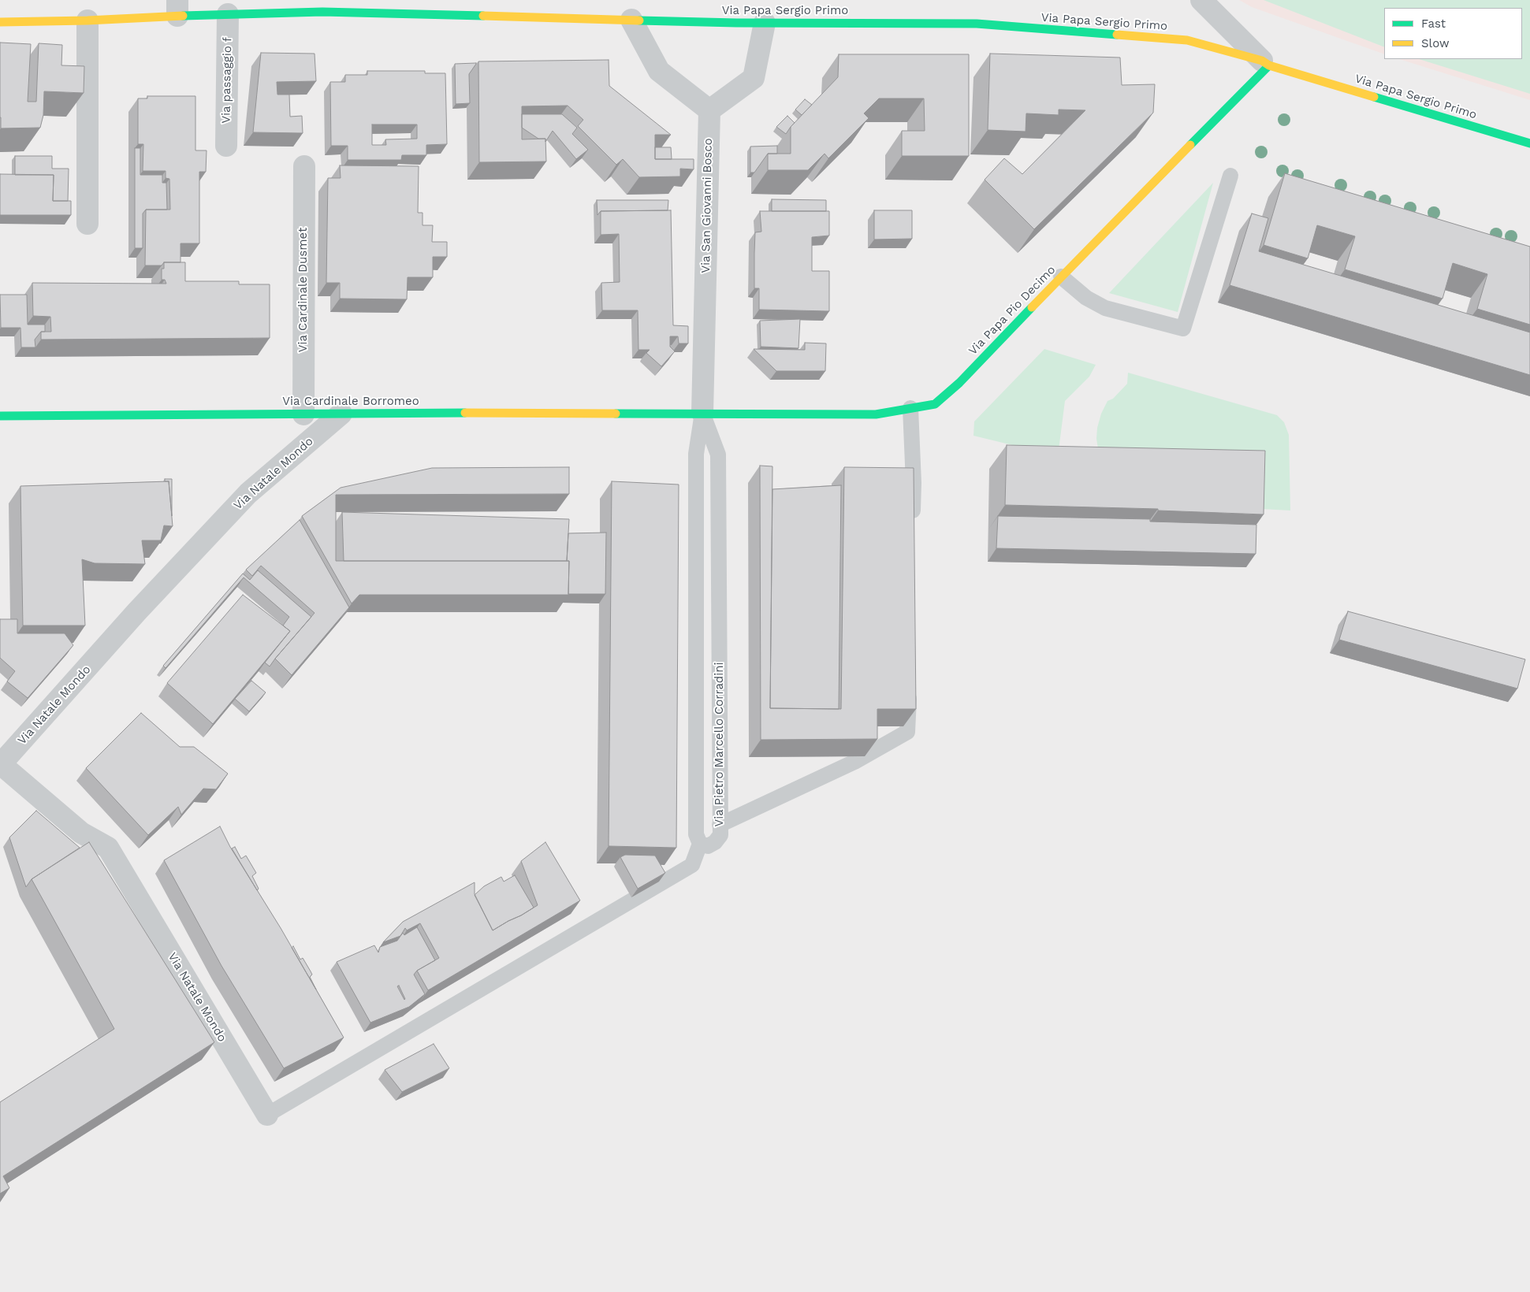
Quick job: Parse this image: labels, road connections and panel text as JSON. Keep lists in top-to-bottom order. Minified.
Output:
{"streets":{"main road":["Via Papa Sergio Primo","Via Papa Pio Decimo","Via Cardinale Borromeo"],"street":["Via passaggio f","Via San Giovanni Bosco","Via Cardinale Dusmet","Via Natale Mondo"],"lane":["Via Pietro Marcello Corradini"]},"crossings":[["Via Papa Sergio Primo","Via passaggio f"],["Via Papa Sergio Primo","Via Papa Pio Decimo"],["Via San Giovanni Bosco","Via Papa Pio Decimo"],["Via San Giovanni Bosco","Via Cardinale Borromeo"],["Via San Giovanni Bosco","Via Pietro Marcello Corradini"],["Via Cardinale Dusmet","Via Cardinale Borromeo"],["Via Papa Pio Decimo","Via Cardinale Borromeo"],["Via Papa Pio Decimo","Via Pietro Marcello Corradini"],["Via Cardinale Borromeo","Via Natale Mondo"],["Via Cardinale Borromeo","Via Pietro Marcello Corradini"]],"legend":["Fast","Slow"]}
